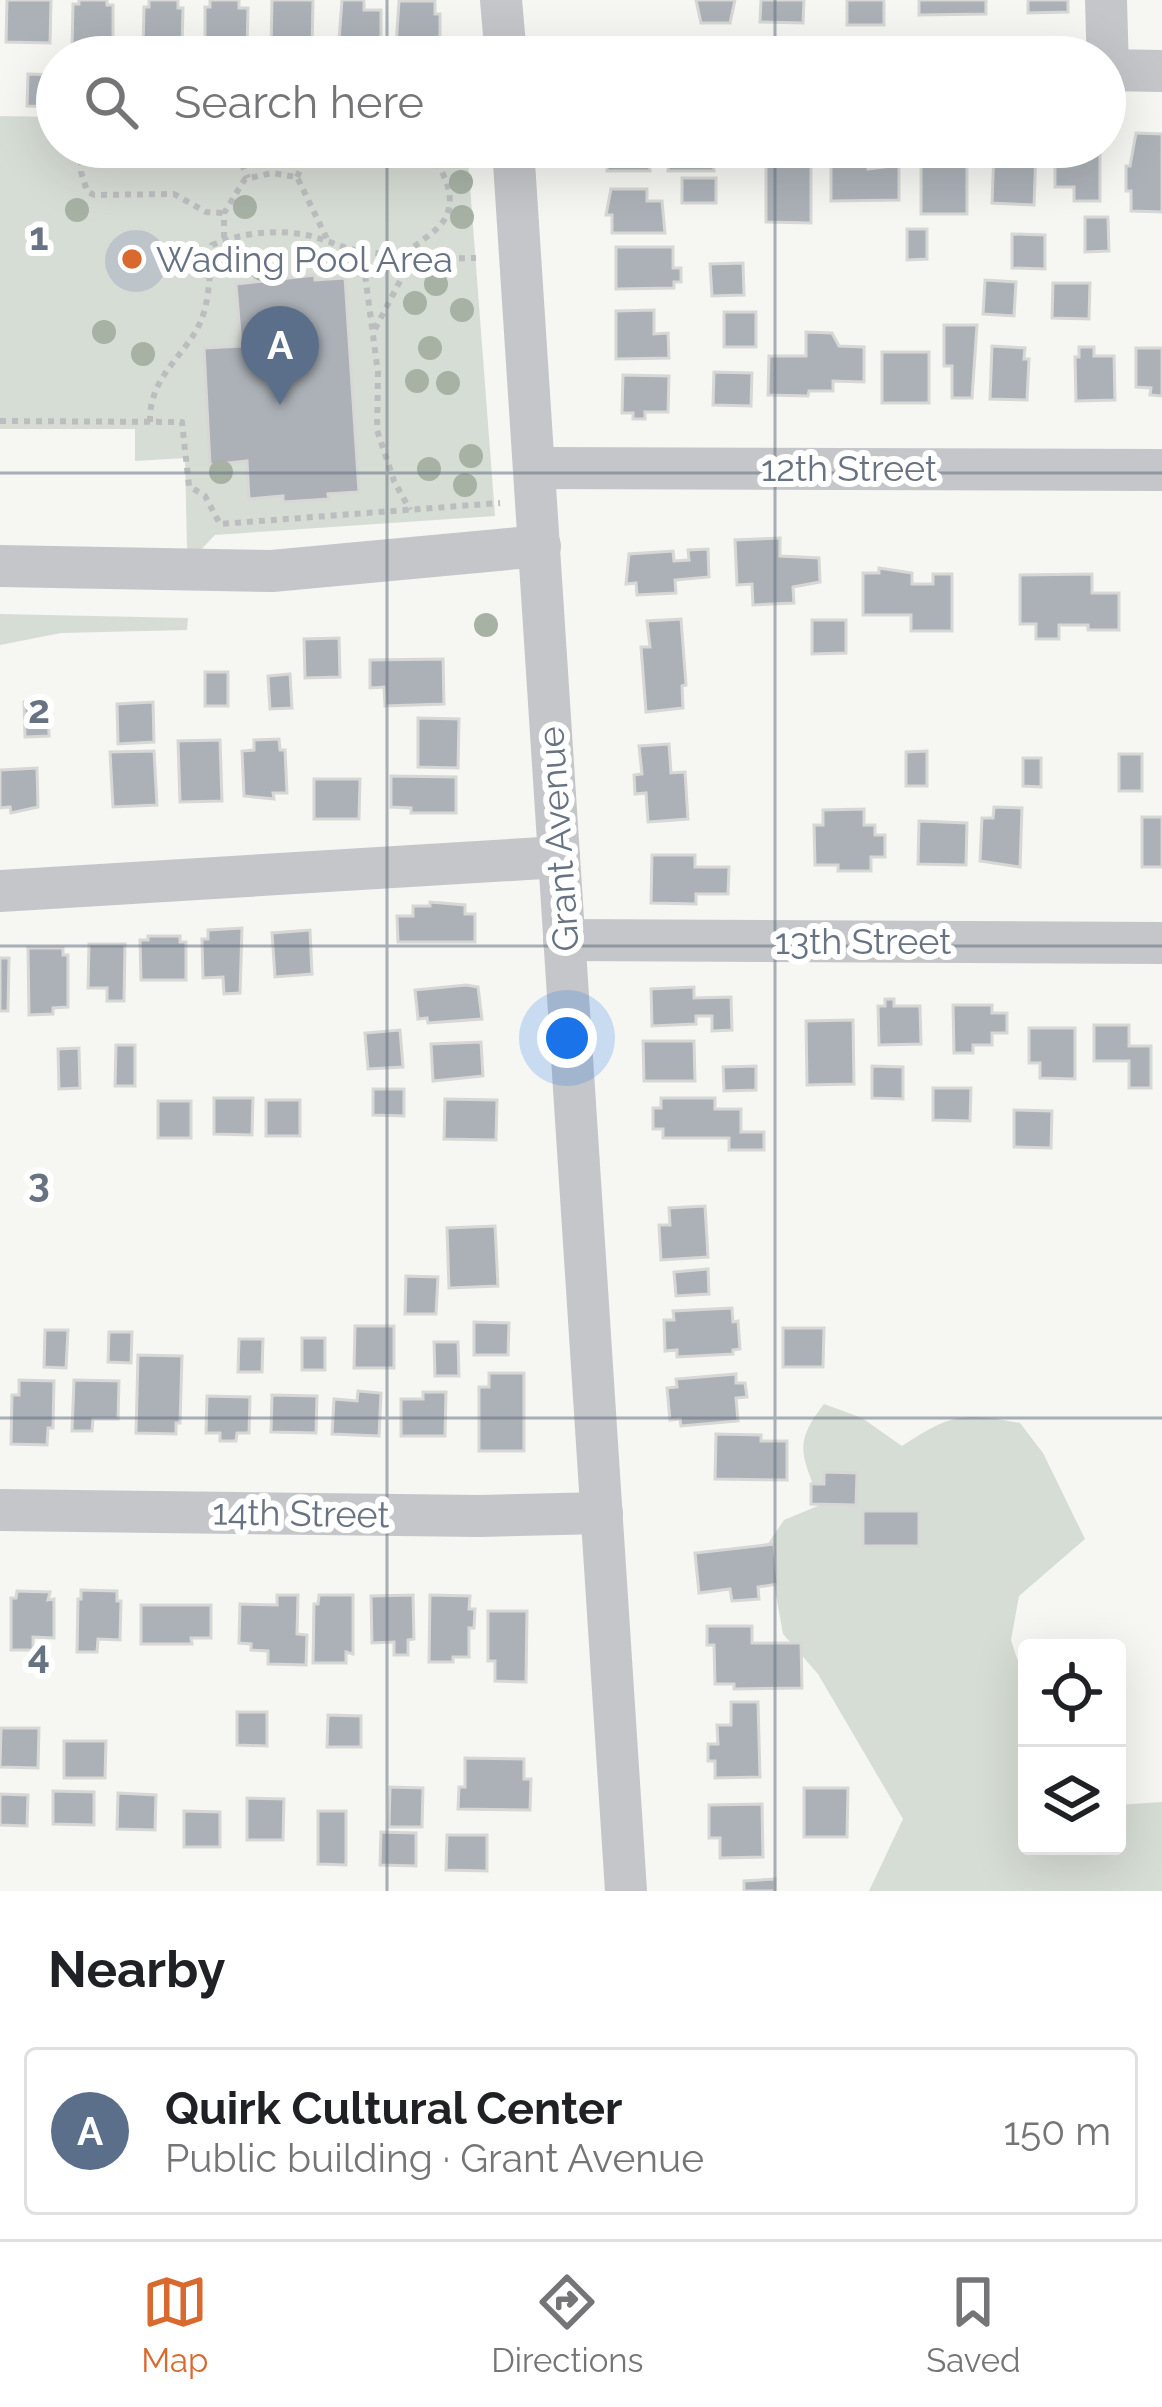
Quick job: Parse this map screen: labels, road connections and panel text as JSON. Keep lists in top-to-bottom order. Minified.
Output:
{"streets":{"street":["12th Street","Grant Avenue","13th Street","14th Street"]},"crossings":[["12th Street","Grant Avenue"],["Grant Avenue","13th Street"],["Grant Avenue","14th Street"]],"places":["Wading Pool Area"],"page":{"search":"Search here","pins":"A","heading":"Nearby","list":[{"mark":"A","name":"Quirk Cultural Center","note":"Public building · Grant Avenue","value":"150 m"}],"nav":["Map","Directions","Saved"]},"grid":{"rows":["1","2","3","4"]}}
